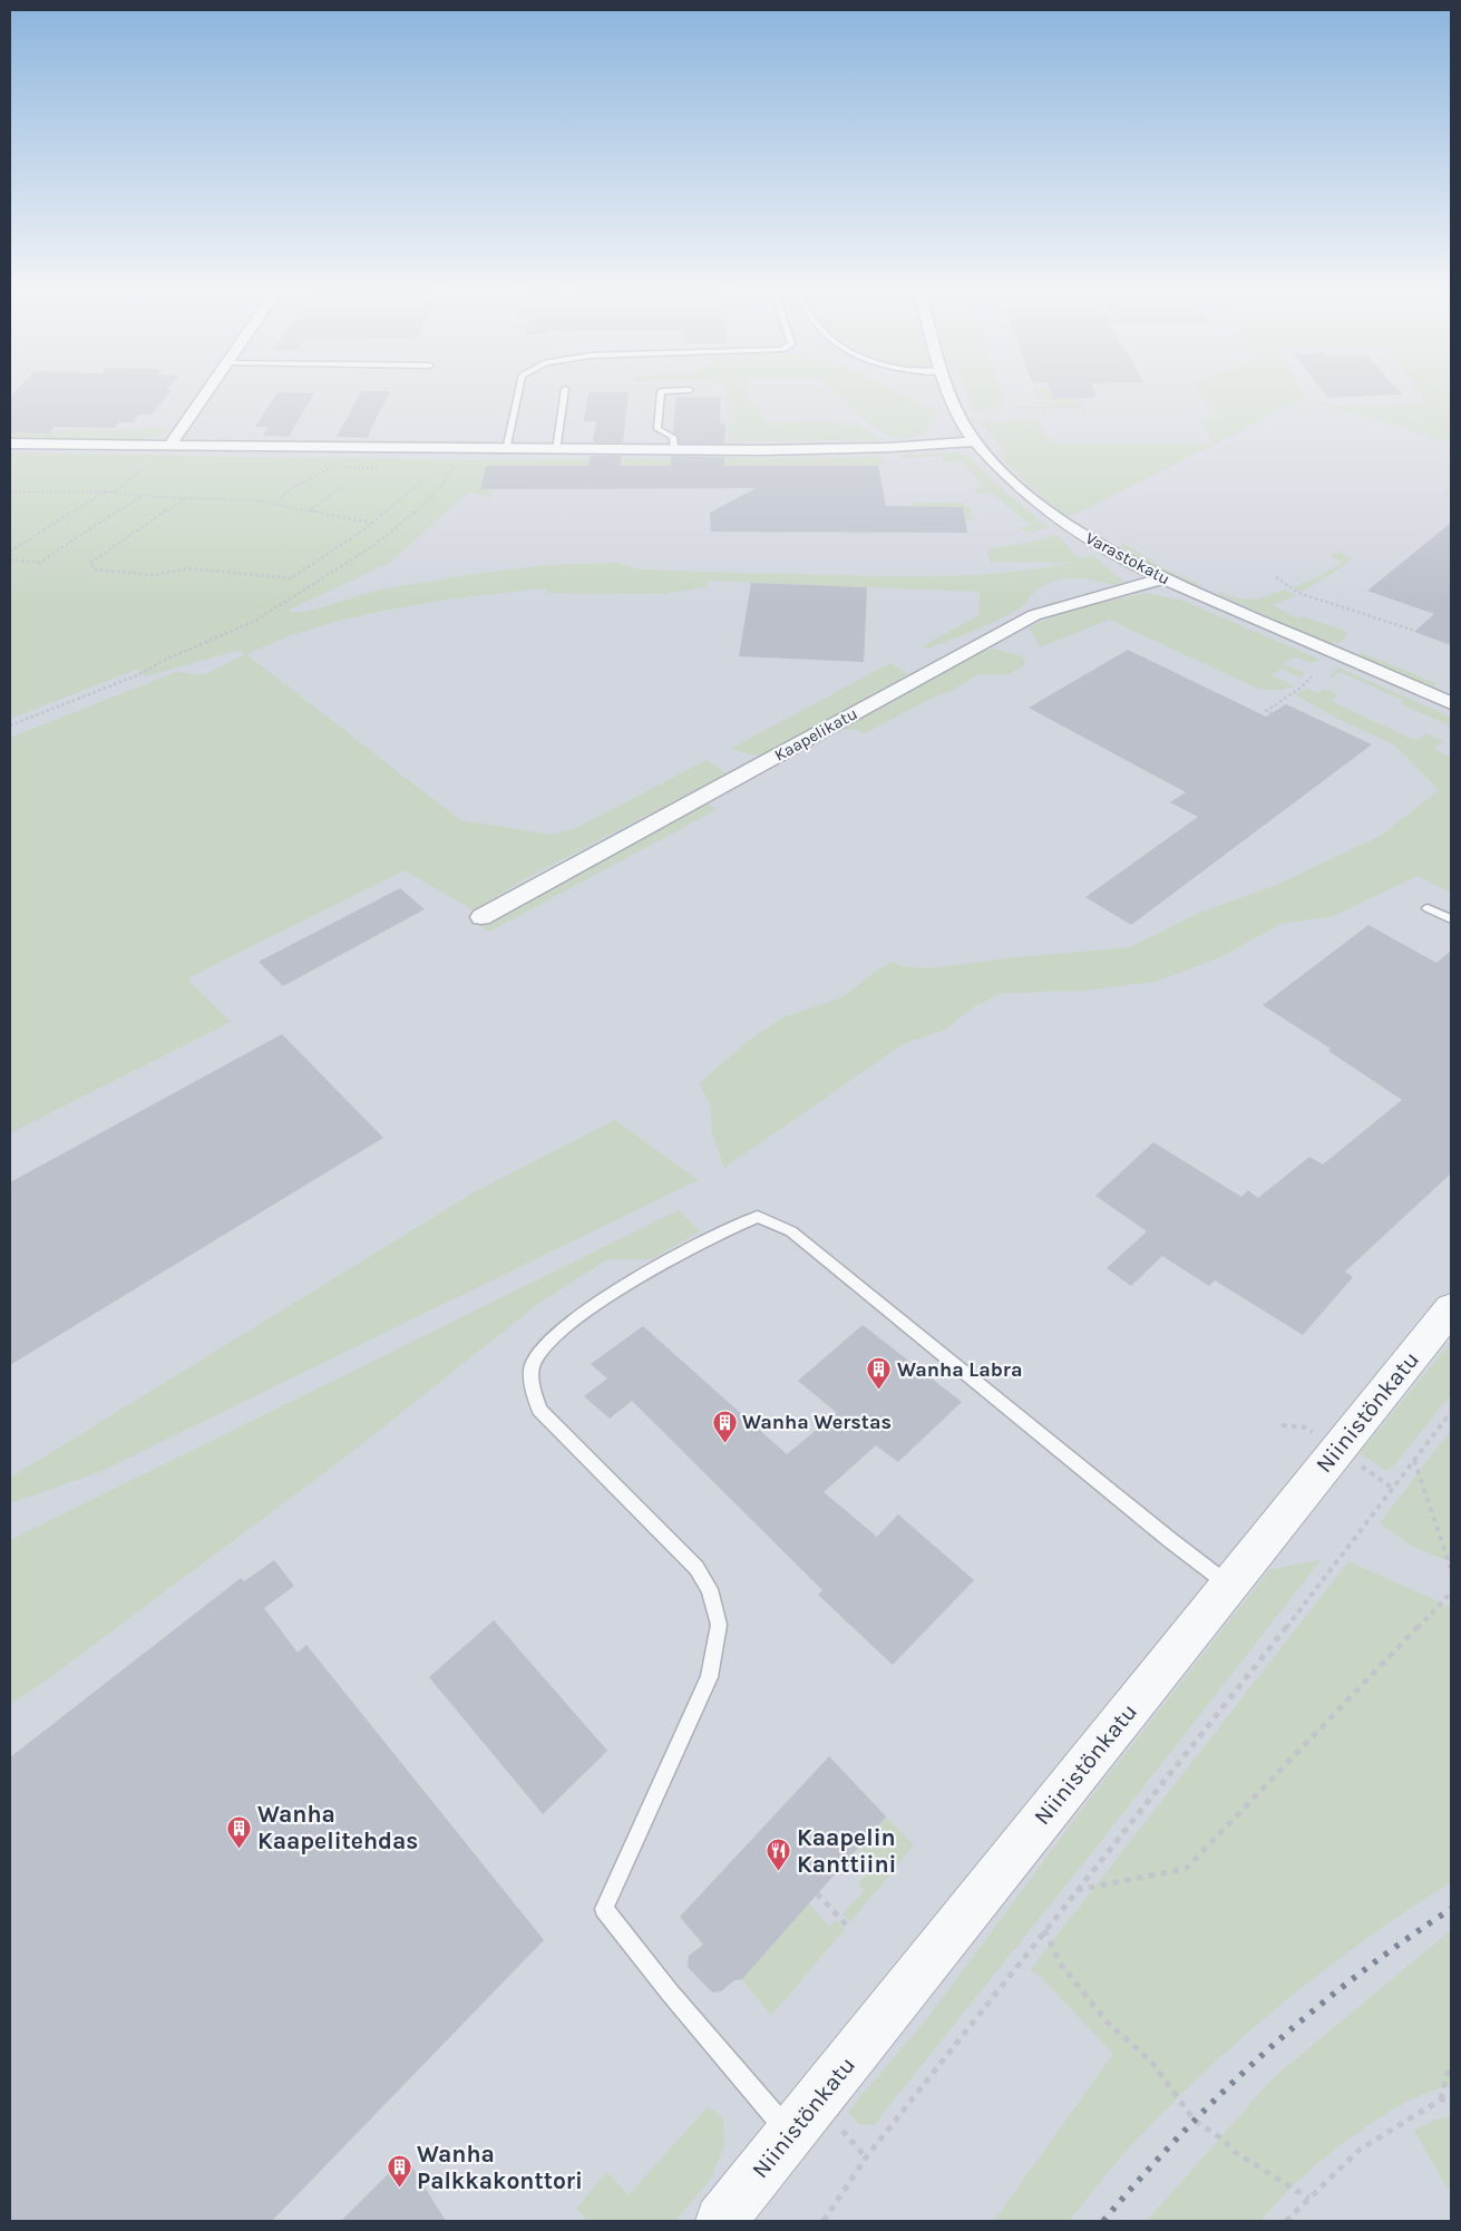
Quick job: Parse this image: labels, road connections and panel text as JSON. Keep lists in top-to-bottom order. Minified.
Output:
{"streets":{"street":["Varastokatu","Kaapelikatu","Niinistönkatu"]},"crossings":[["Varastokatu","Kaapelikatu"]],"places":{"building":["Wanha Labra","Wanha Werstas","Wanha Kaapelitehdas","Wanha Palkkakonttori"],"restaurant":["Kaapelin Kanttiini"]}}
